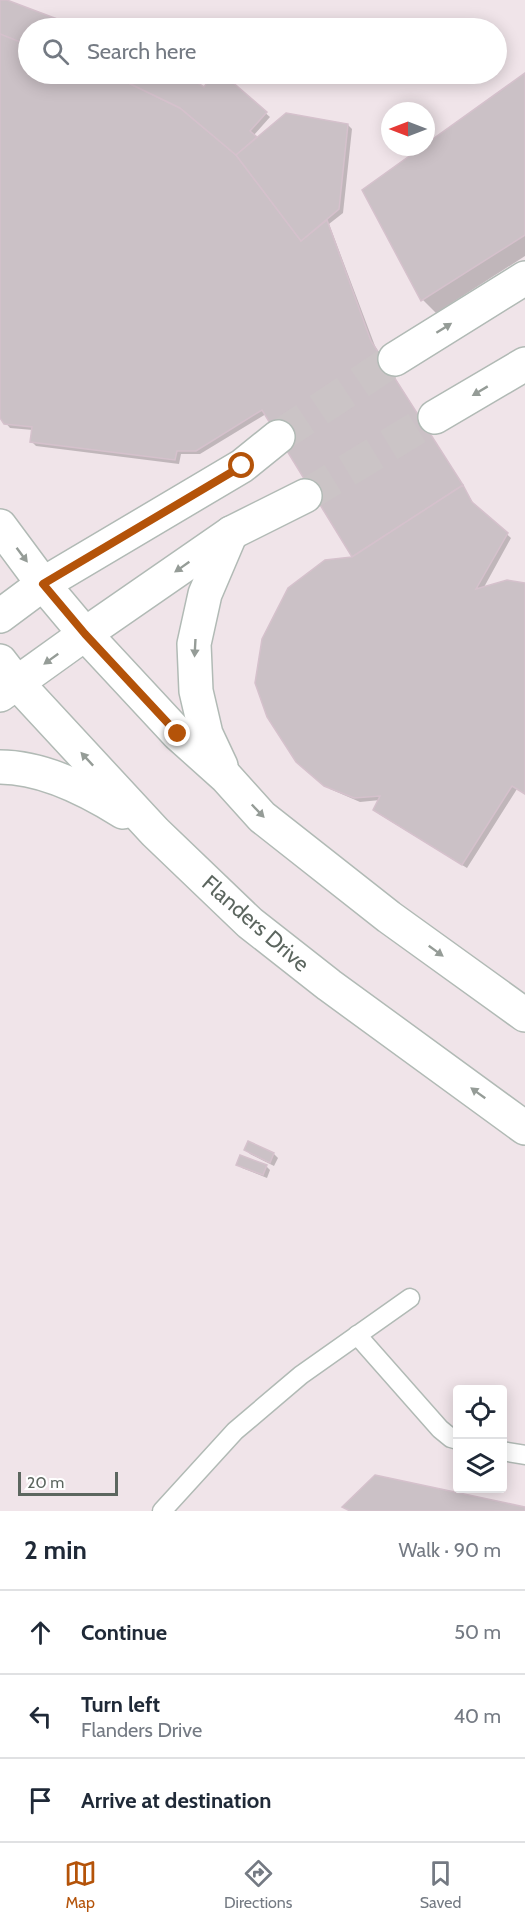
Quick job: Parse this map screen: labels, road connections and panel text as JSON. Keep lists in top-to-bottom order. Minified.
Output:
{"streets":{"street":["Flanders Drive"]},"scale_bar":"20 m","north":"left","page":{"search":"Search here","scale":"20 m","heading":["2 min","Walk · 90 m"],"list":[["Continue","50 m"],["Turn left","Flanders Drive","40 m"],"Arrive at destination"],"nav":["Map","Directions","Saved"]}}
